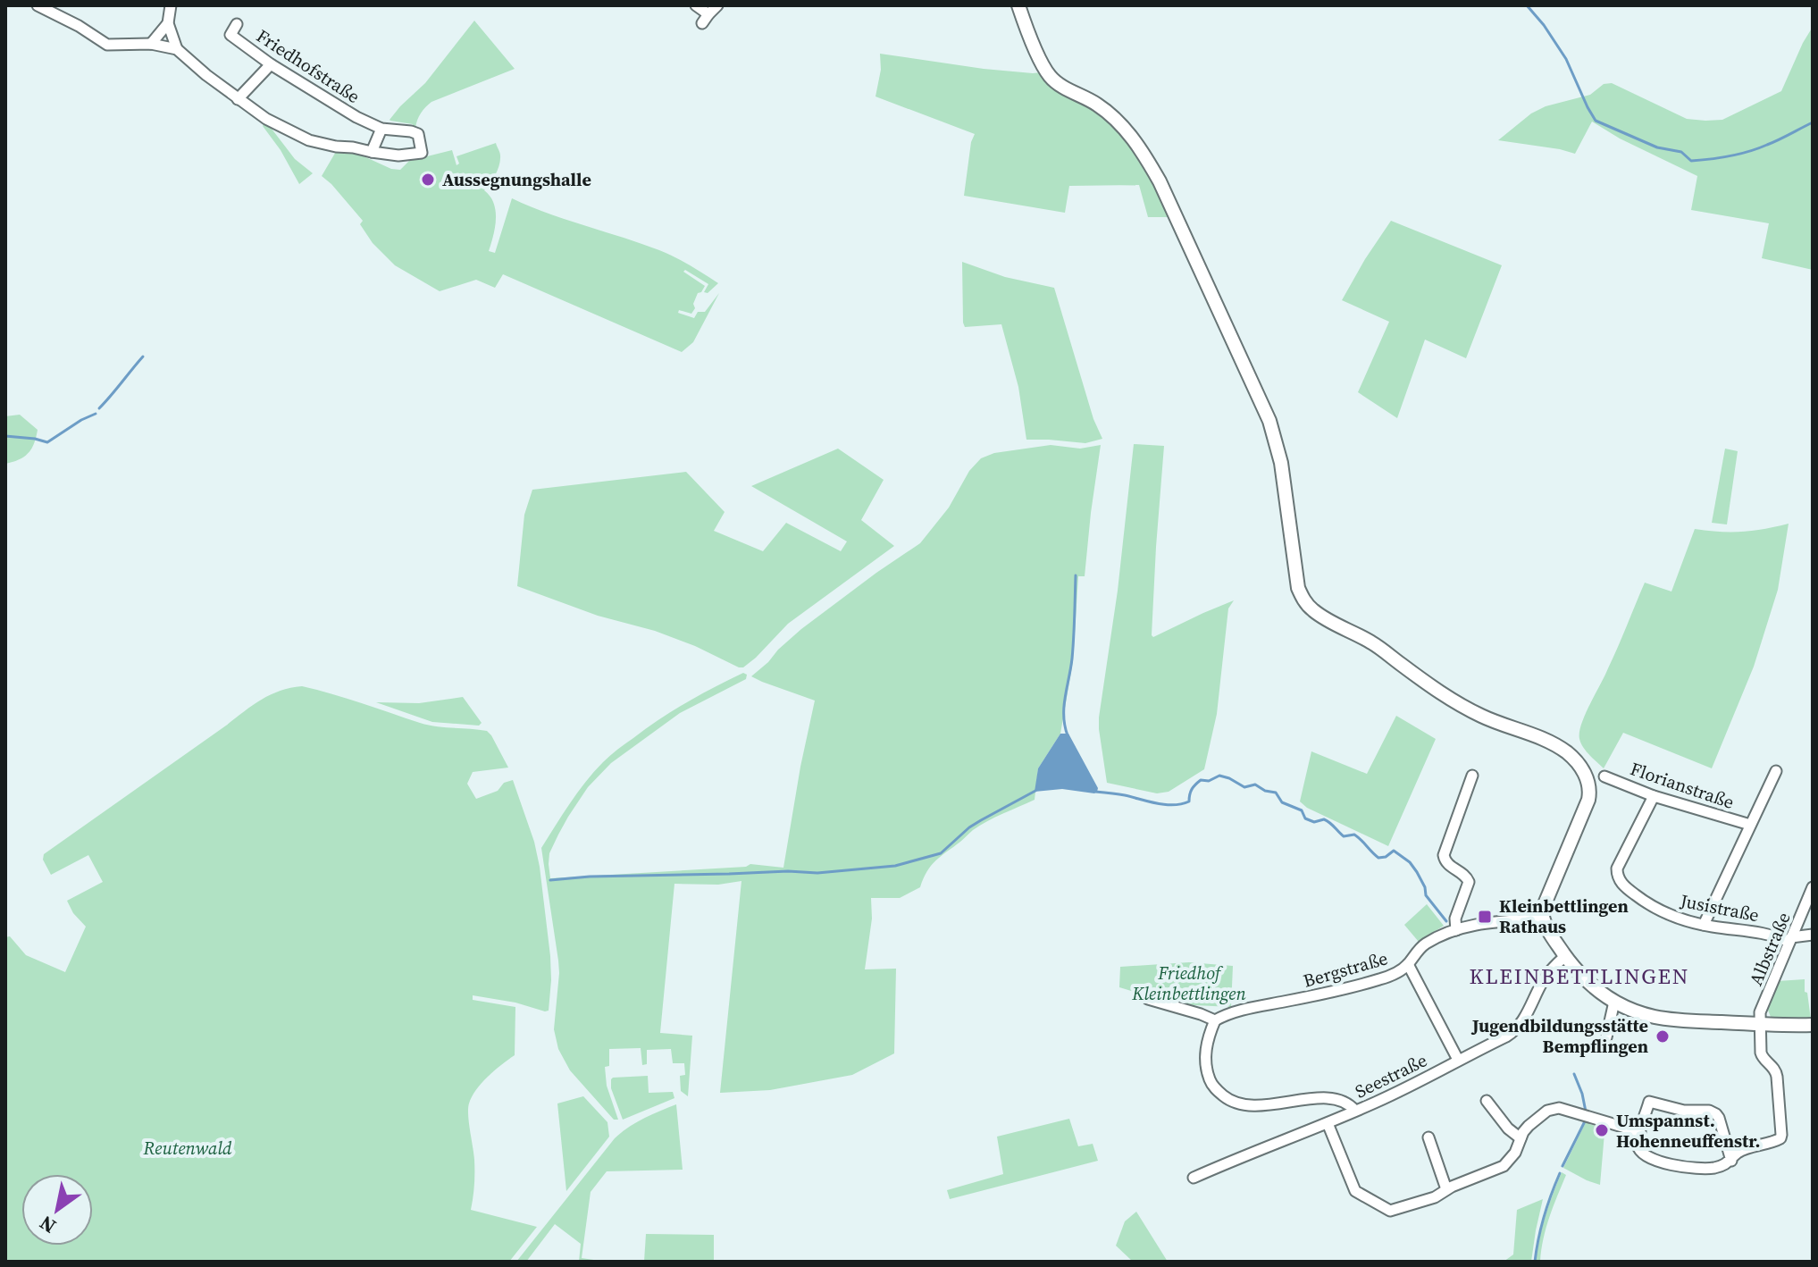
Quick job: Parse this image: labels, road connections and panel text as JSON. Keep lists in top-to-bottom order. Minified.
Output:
{"streets":{"street":["Friedhofstraße","Florianstraße","Jusistraße","Albstraße","Bergstraße","Seestraße"]},"crossings":[["Florianstraße","Jusistraße"],["Jusistraße","Albstraße"]],"districts":["KLEINBETTLINGEN"],"parks":["Friedhof Kleinbettlingen","Reutenwald"],"places":{"other":["Aussegnungshalle","Jugendbildungsstätte Bempflingen","Umspannst. Hohenneuffenstr."],"transit":["Kleinbettlingen Rathaus"]},"north":"bottom left"}
